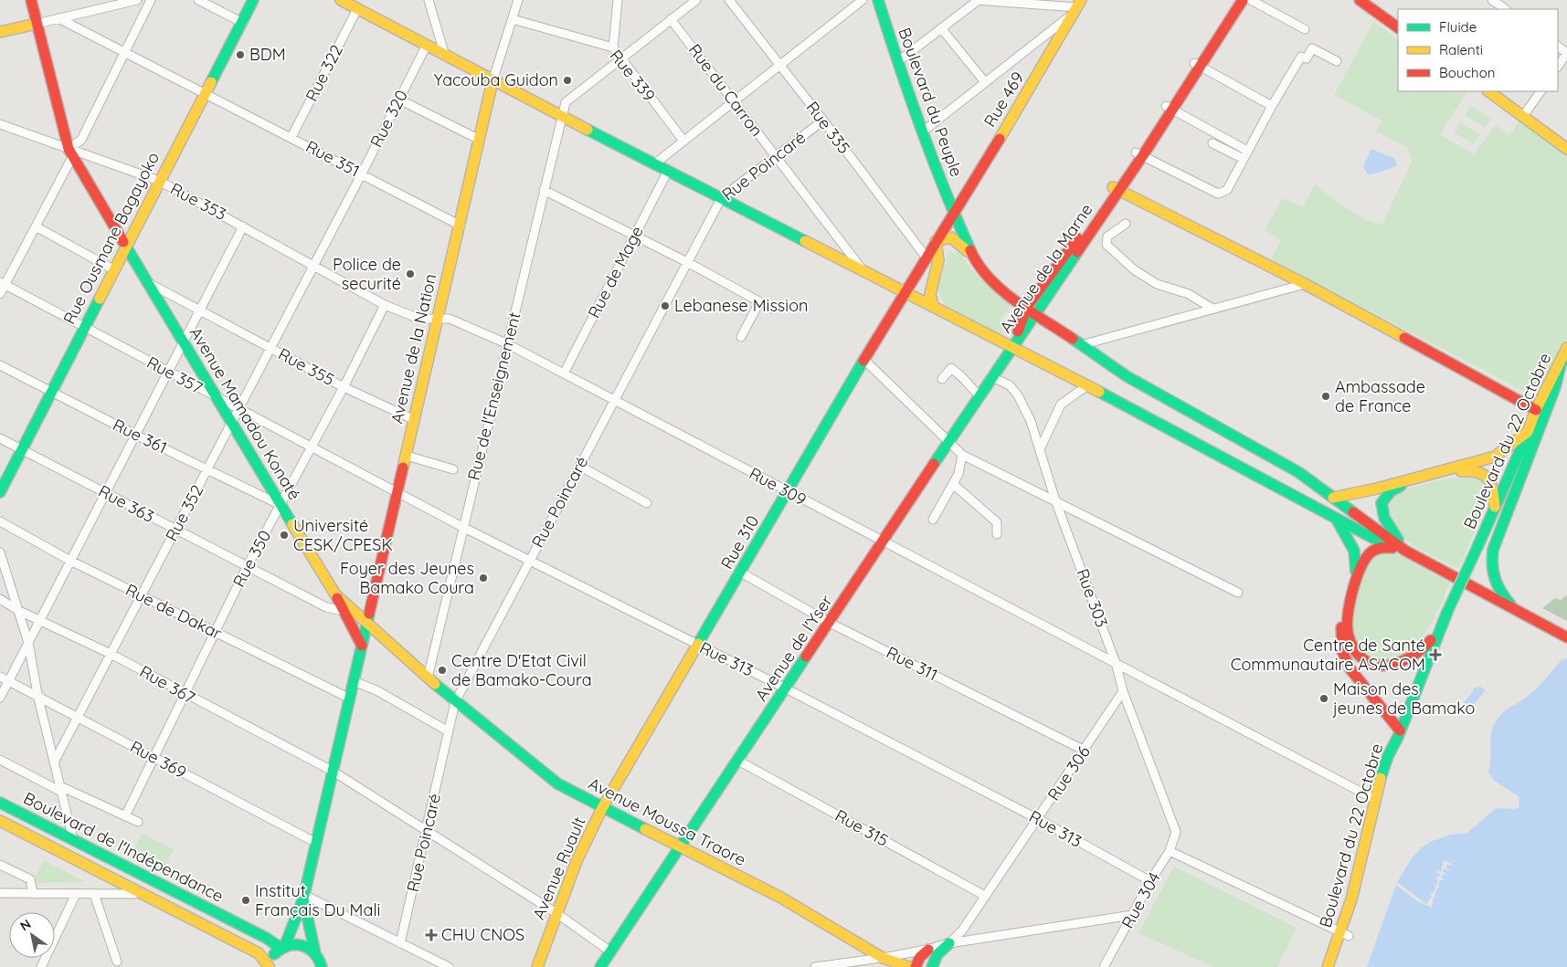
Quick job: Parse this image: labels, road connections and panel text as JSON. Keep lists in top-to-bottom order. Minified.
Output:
{"streets":{"main road":["Rue 469","Boulevard du Peuple","Rue Ousmane Bagayoko","Avenue de la Marne","Avenue de la Nation","Avenue Mamadou Konaté","Boulevard du 22 Octobre","Rue 310","Avenue de l'Yser","Avenue Moussa Traore","Boulevard de l'Indépendance","Avenue Ruault"],"street":["Rue 322","Rue 339","Rue du Carron","Rue 320","Rue 335","Rue 351","Rue Poincaré","Rue 353","Rue de Mage","Rue 355","Rue 357","Rue de l'Enseignement","Rue 361","Rue 309","Rue 363","Rue 352","Rue 350","Rue 303","Rue de Dakar","Rue 313","Rue 311","Rue 367","Rue 369","Rue 306","Rue 315","Rue 304"]},"crossings":[["Rue 322","Rue 351"],["Rue 339","Rue de l'Enseignement"],["Rue du Carron","Rue Poincaré"],["Rue du Carron","Rue de l'Enseignement"],["Rue 469","Boulevard du Peuple"],["Rue 469","Rue 335"],["Rue 469","Rue 310"],["Rue 320","Rue 351"],["Rue 320","Rue 353"],["Rue 320","Rue 352"],["Rue 335","Rue Poincaré"],["Rue 335","Rue 310"],["Rue 351","Rue Ousmane Bagayoko"],["Rue 351","Avenue de la Nation"],["Rue Poincaré","Rue 309"],["Rue Poincaré","Rue 313"],["Rue Poincaré","Rue 367"],["Rue Poincaré","Avenue Moussa Traore"],["Rue 353","Rue Ousmane Bagayoko"],["Rue 353","Avenue de la Nation"],["Rue 353","Avenue Mamadou Konaté"],["Rue 353","Rue 309"],["Rue 353","Rue 352"],["Rue 353","Rue 350"],["Rue Ousmane Bagayoko","Rue 357"],["Rue Ousmane Bagayoko","Avenue Mamadou Konaté"],["Rue Ousmane Bagayoko","Rue 361"],["Rue Ousmane Bagayoko","Rue 363"],["Avenue de la Marne","Avenue de l'Yser"],["Rue de Mage","Rue 309"],["Avenue de la Nation","Rue 355"],["Avenue de la Nation","Rue 357"],["Avenue de la Nation","Avenue Mamadou Konaté"],["Avenue de la Nation","Rue 309"],["Avenue de la Nation","Rue 313"],["Rue 355","Avenue Mamadou Konaté"],["Rue 355","Rue 352"],["Rue 355","Rue 350"],["Rue 357","Avenue Mamadou Konaté"],["Rue 357","Rue 352"],["Rue 357","Rue 350"],["Rue 357","Rue 313"],["Rue de l'Enseignement","Avenue Mamadou Konaté"],["Rue de l'Enseignement","Rue 309"],["Rue de l'Enseignement","Rue 313"],["Rue de l'Enseignement","Avenue Moussa Traore"],["Avenue Mamadou Konaté","Rue 361"],["Avenue Mamadou Konaté","Rue 363"],["Avenue Mamadou Konaté","Rue 352"],["Avenue Mamadou Konaté","Rue 350"],["Avenue Mamadou Konaté","Avenue Moussa Traore"],["Rue 361","Rue 352"],["Rue 361","Rue 350"],["Boulevard du 22 Octobre","Rue 309"],["Rue 309","Rue 310"],["Rue 309","Rue 303"],["Rue 309","Avenue de l'Yser"],["Rue 363","Rue 352"],["Rue 363","Rue 350"],["Rue 352","Rue de Dakar"],["Rue 352","Rue 367"],["Rue 352","Rue 369"],["Rue 310","Rue 313"],["Rue 310","Rue 311"],["Rue 310","Avenue Moussa Traore"],["Rue 310","Avenue Ruault"],["Rue 350","Rue de Dakar"],["Rue 350","Rue 367"],["Rue 350","Rue 369"],["Rue 350","Boulevard de l'Indépendance"],["Rue 303","Avenue de l'Yser"],["Rue 303","Rue 306"],["Rue 303","Rue 304"],["Avenue de l'Yser","Rue 313"],["Avenue de l'Yser","Rue 311"],["Avenue de l'Yser","Rue 367"],["Avenue de l'Yser","Avenue Moussa Traore"],["Avenue de l'Yser","Rue 315"],["Rue 313","Rue 306"],["Rue 313","Rue 304"],["Rue 311","Rue 306"],["Rue 367","Avenue Ruault"],["Rue 306","Rue 315"],["Avenue Moussa Traore","Avenue Ruault"]],"places":{"other":["BDM","Yacouba Guidon","Police de securité","Lebanese Mission","Ambassade de France","Université CESK/CPESK","Foyer des Jeunes Bamako Coura","Centre D'Etat Civil de Bamako-Coura","Maison des jeunes de Bamako","Institut Français Du Mali"],"health":["Centre de Santé Communautaire ASACOM","CHU CNOS"]},"legend":["Fluide","Ralenti","Bouchon"],"north":"top left"}
